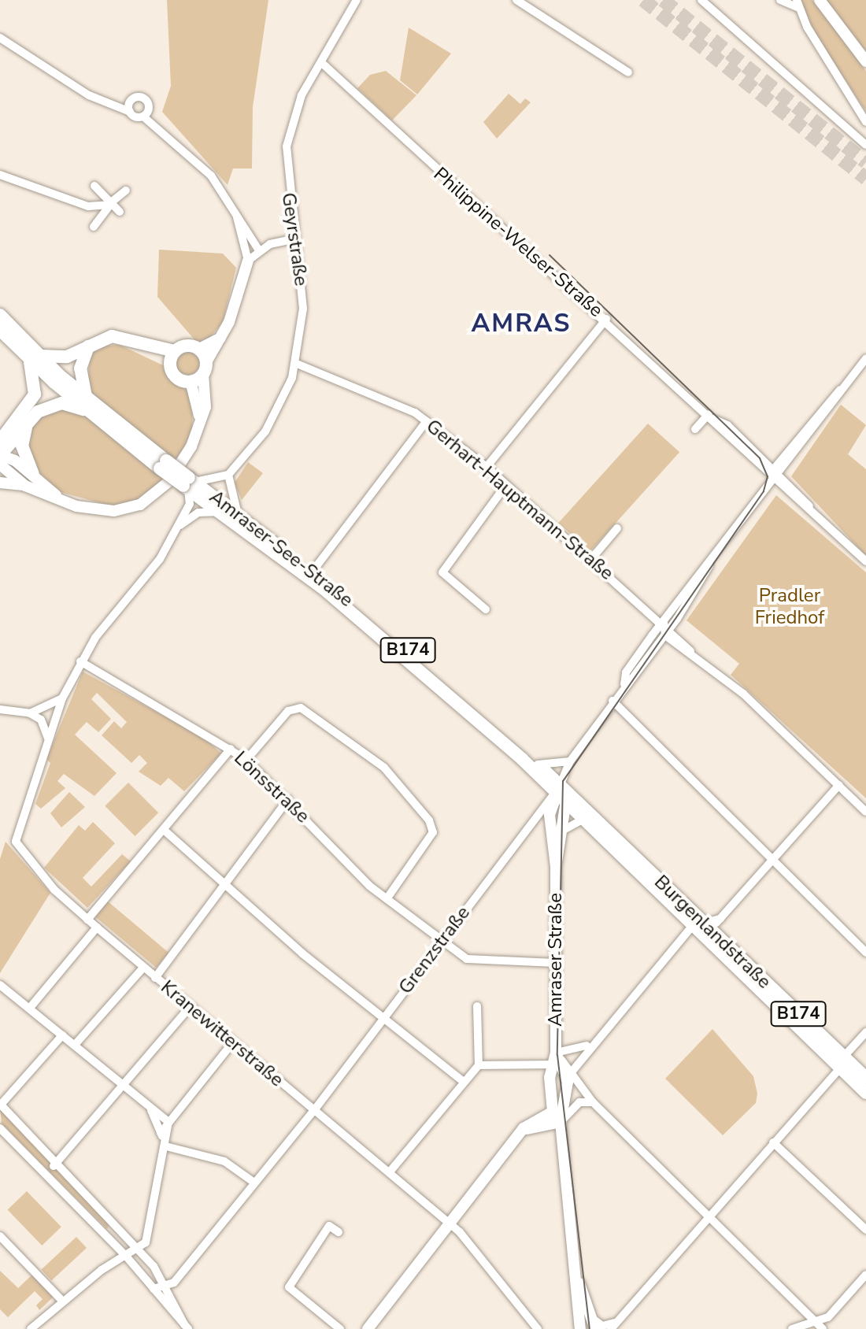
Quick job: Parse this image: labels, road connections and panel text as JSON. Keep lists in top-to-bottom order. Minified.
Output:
{"streets":{"main road":["Amraser-See-Straße","B174","Burgenlandstraße"],"street":["Geyrstraße","Philippine-Welser-Straße","Gerhart-Hauptmann-Straße","Lönsstraße","Grenzstraße","Amraser Straße","Kranewitterstraße"]},"crossings":[["Geyrstraße","Philippine-Welser-Straße"],["Geyrstraße","Gerhart-Hauptmann-Straße"],["Philippine-Welser-Straße","Amraser Straße"],["Gerhart-Hauptmann-Straße","Amraser Straße"],["Amraser-See-Straße","Burgenlandstraße"],["Amraser-See-Straße","Grenzstraße"],["Amraser-See-Straße","Amraser Straße"],["B174","Burgenlandstraße"],["Lönsstraße","Grenzstraße"],["Lönsstraße","Amraser Straße"],["Burgenlandstraße","Grenzstraße"],["Burgenlandstraße","Amraser Straße"],["Grenzstraße","Amraser Straße"],["Grenzstraße","Kranewitterstraße"]],"districts":["AMRAS"],"parks":["Pradler Friedhof"]}
